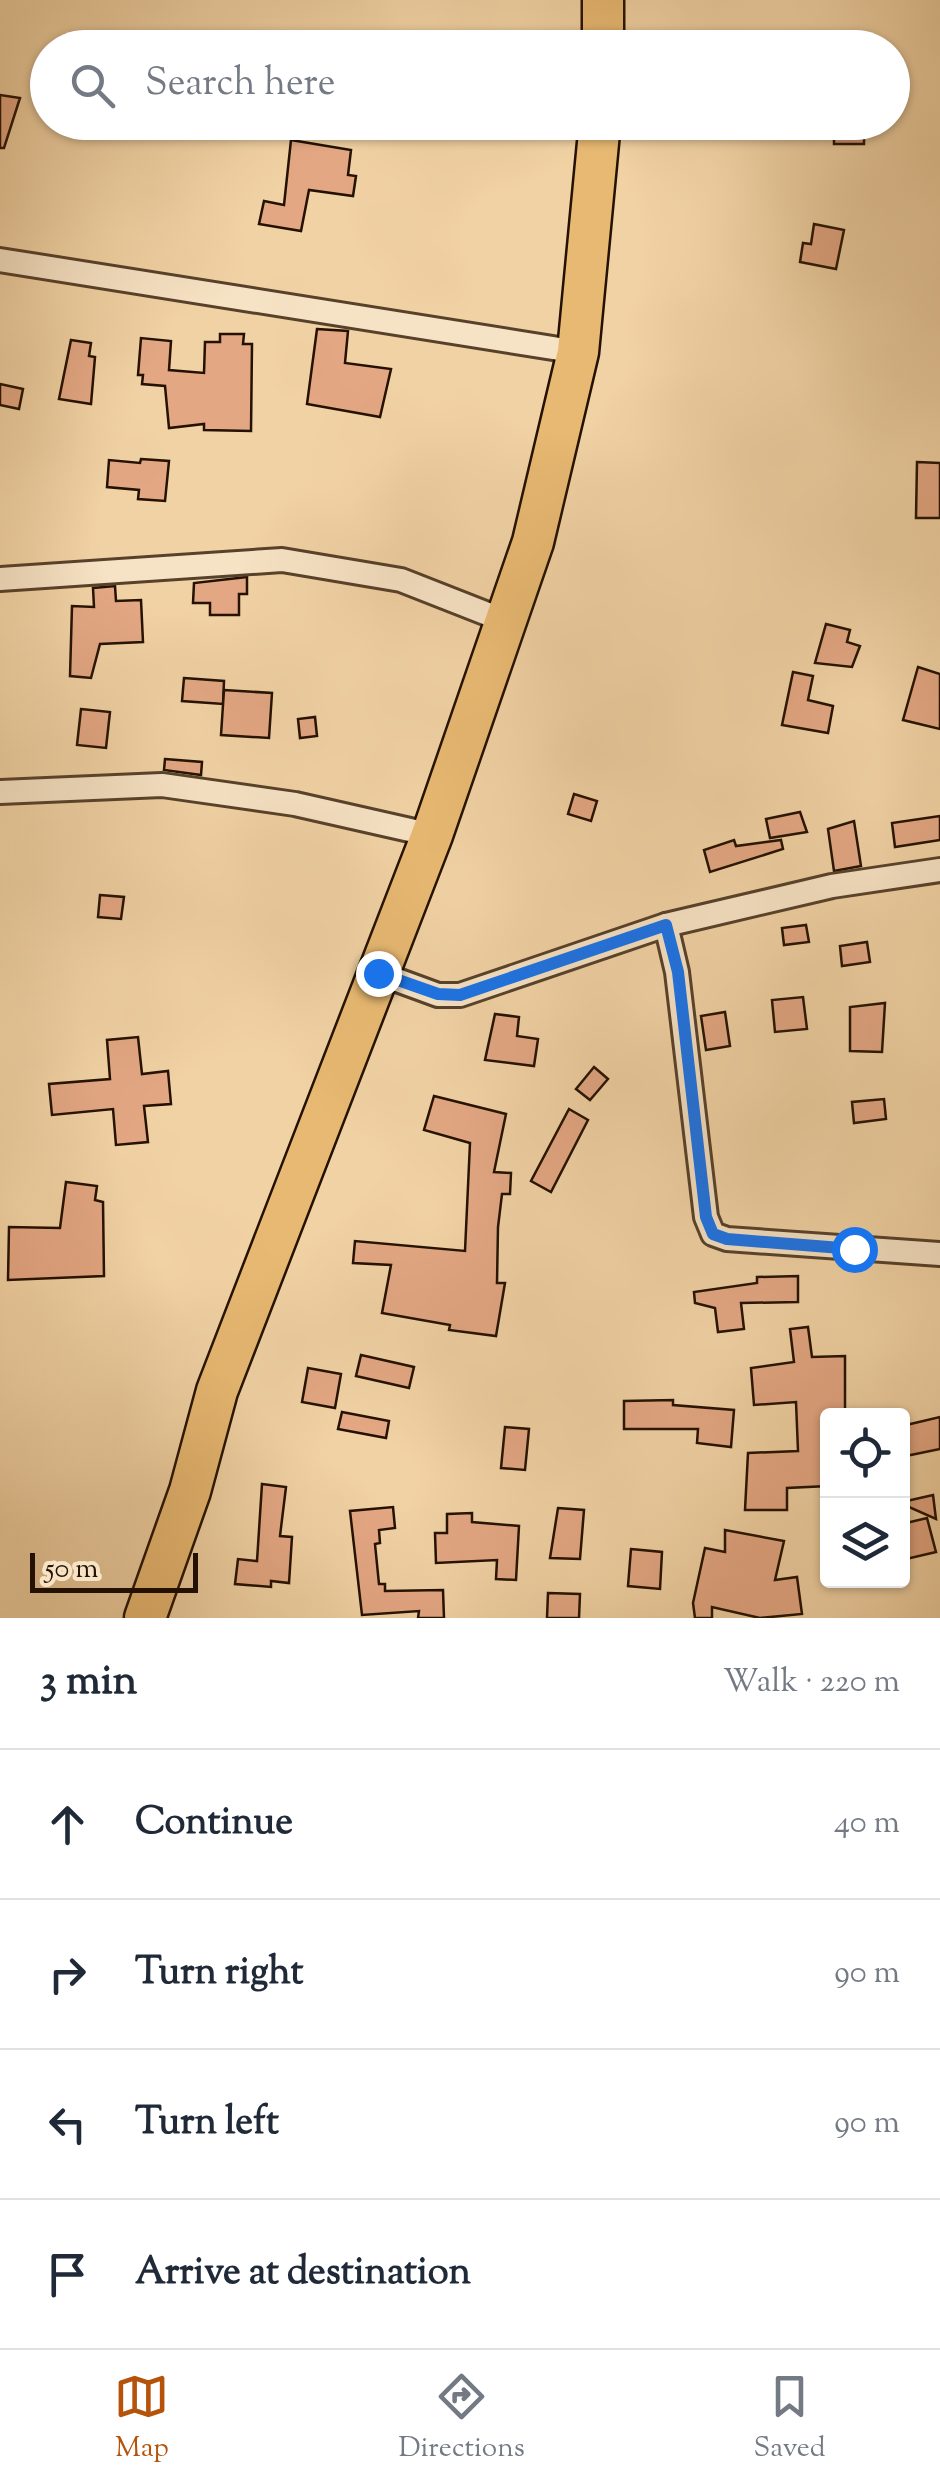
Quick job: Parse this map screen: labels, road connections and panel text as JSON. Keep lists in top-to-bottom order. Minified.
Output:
{"scale_bar":"50 m","page":{"search":"Search here","scale":"50 m","heading":["3 min","Walk · 220 m"],"list":[["Continue","40 m"],["Turn right","90 m"],["Turn left","90 m"],"Arrive at destination"],"nav":["Map","Directions","Saved"]}}
